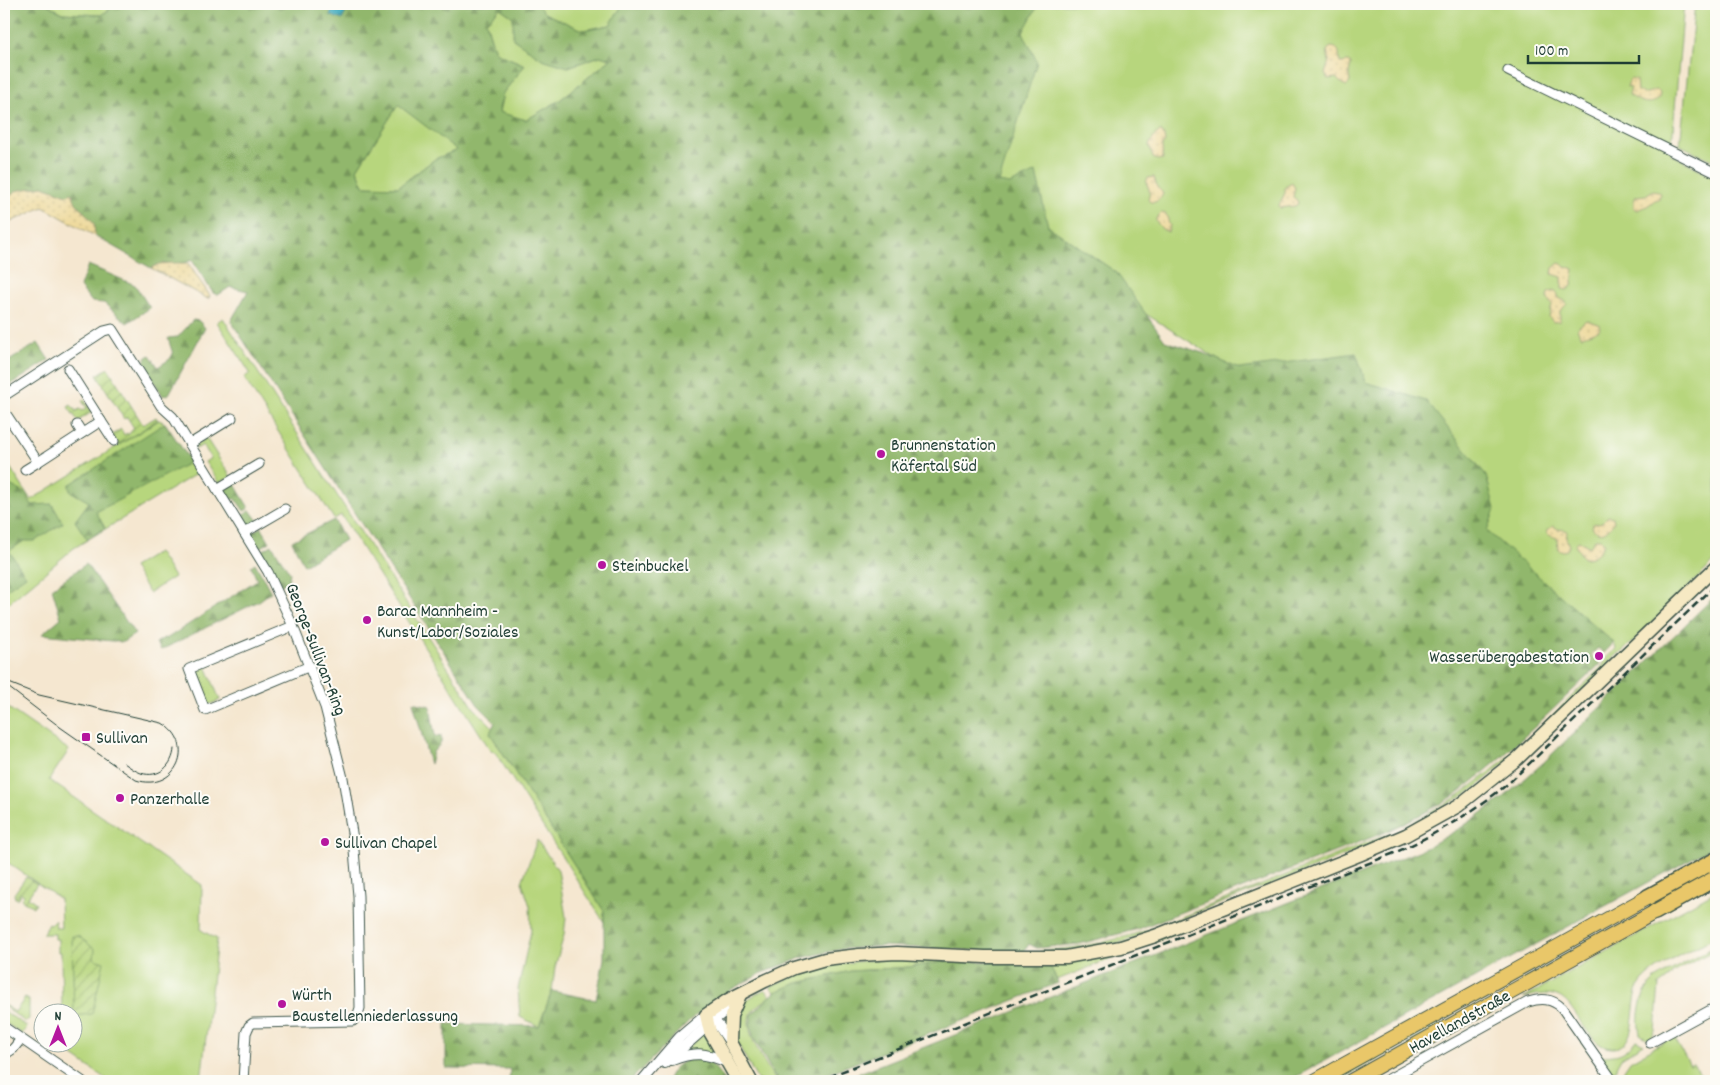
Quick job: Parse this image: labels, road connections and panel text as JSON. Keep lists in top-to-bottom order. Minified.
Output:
{"streets":{"street":["George-Sullivan-Ring","Havellandstraße"]},"places":{"other":["Brunnenstation Käfertal Süd","Steinbuckel","Barac Mannheim - Kunst/Labor/Soziales","Wasserübergabestation","Panzerhalle","Sullivan Chapel","Würth Baustellenniederlassung"],"transit":["Sullivan"]},"scale_bar":"100 m","north":"top"}
